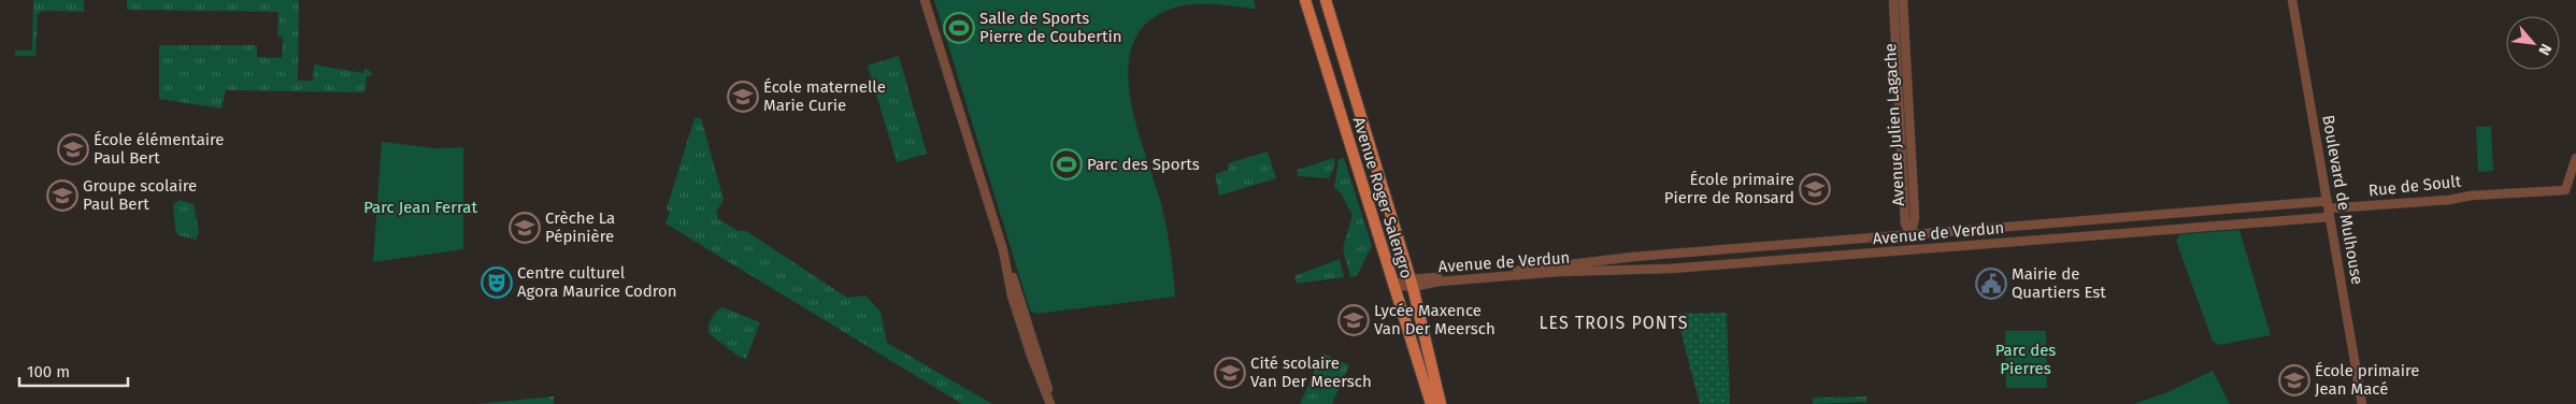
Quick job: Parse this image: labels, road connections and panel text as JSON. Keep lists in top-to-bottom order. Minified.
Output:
{"streets":{"main road":["Avenue Roger Salengro"],"street":["Avenue Julien Lagache","Rue de Soult","Boulevard de Mulhouse","Avenue de Verdun"]},"crossings":[["Avenue Julien Lagache","Avenue de Verdun"],["Rue de Soult","Boulevard de Mulhouse"],["Rue de Soult","Avenue de Verdun"],["Avenue Roger Salengro","Avenue de Verdun"],["Boulevard de Mulhouse","Avenue de Verdun"]],"districts":["LES TROIS PONTS"],"parks":["Parc Jean Ferrat","Parc des Pierres"],"places":{"sports":["Salle de Sports Pierre de Coubertin","Parc des Sports"],"school or university":["École maternelle Marie Curie","École élémentaire Paul Bert","École primaire Pierre de Ronsard","Groupe scolaire Paul Bert","Crèche La Pépinière","Lycée Maxence Van Der Meersch","Cité scolaire Van Der Meersch","École primaire Jean Macé"],"theatre":["Centre culturel Agora Maurice Codron"],"public building":["Mairie de Quartiers Est"]},"scale_bar":"100 m","north":"bottom right"}
